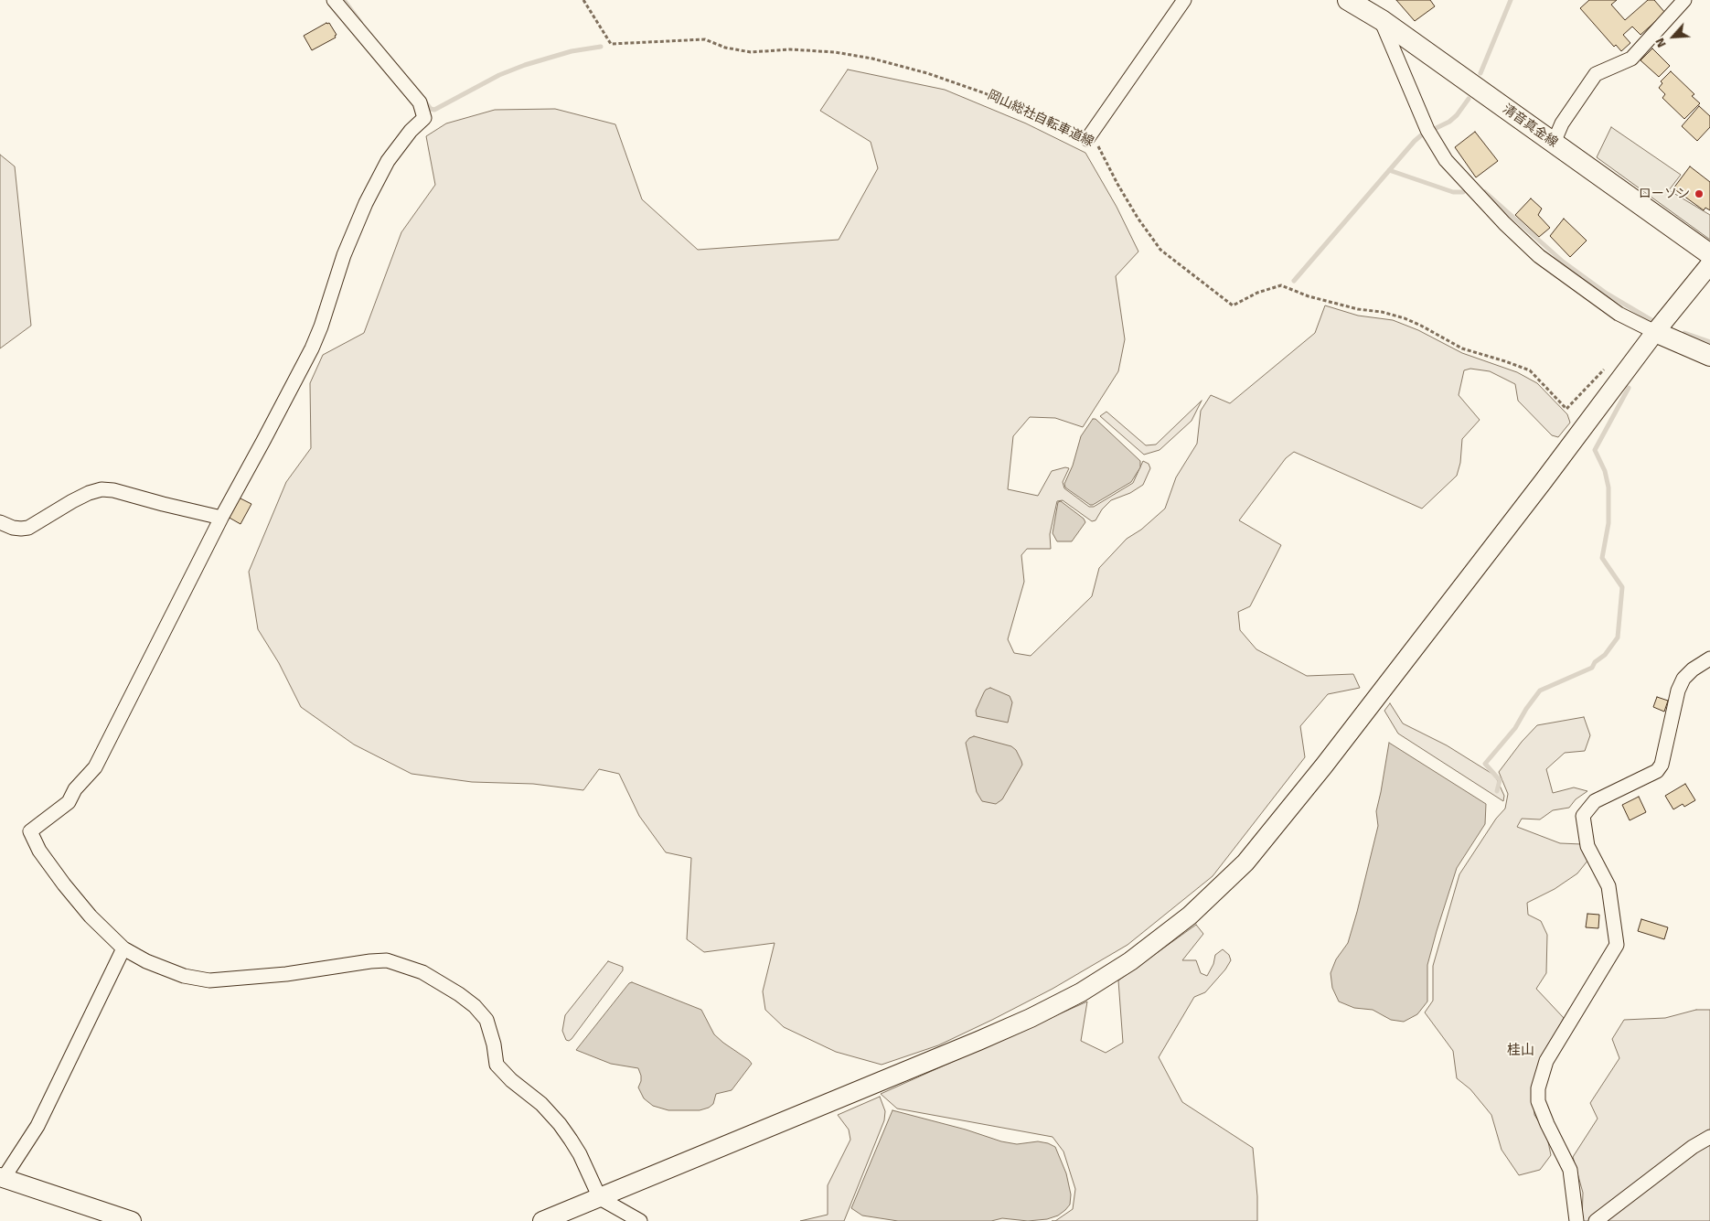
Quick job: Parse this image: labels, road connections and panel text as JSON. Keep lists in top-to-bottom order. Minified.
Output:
{"streets":{"main road":["清音真金線"],"path":["岡山総社自転車道線"]},"districts":["桂山"],"places":["ローソン"],"north":"bottom left"}
